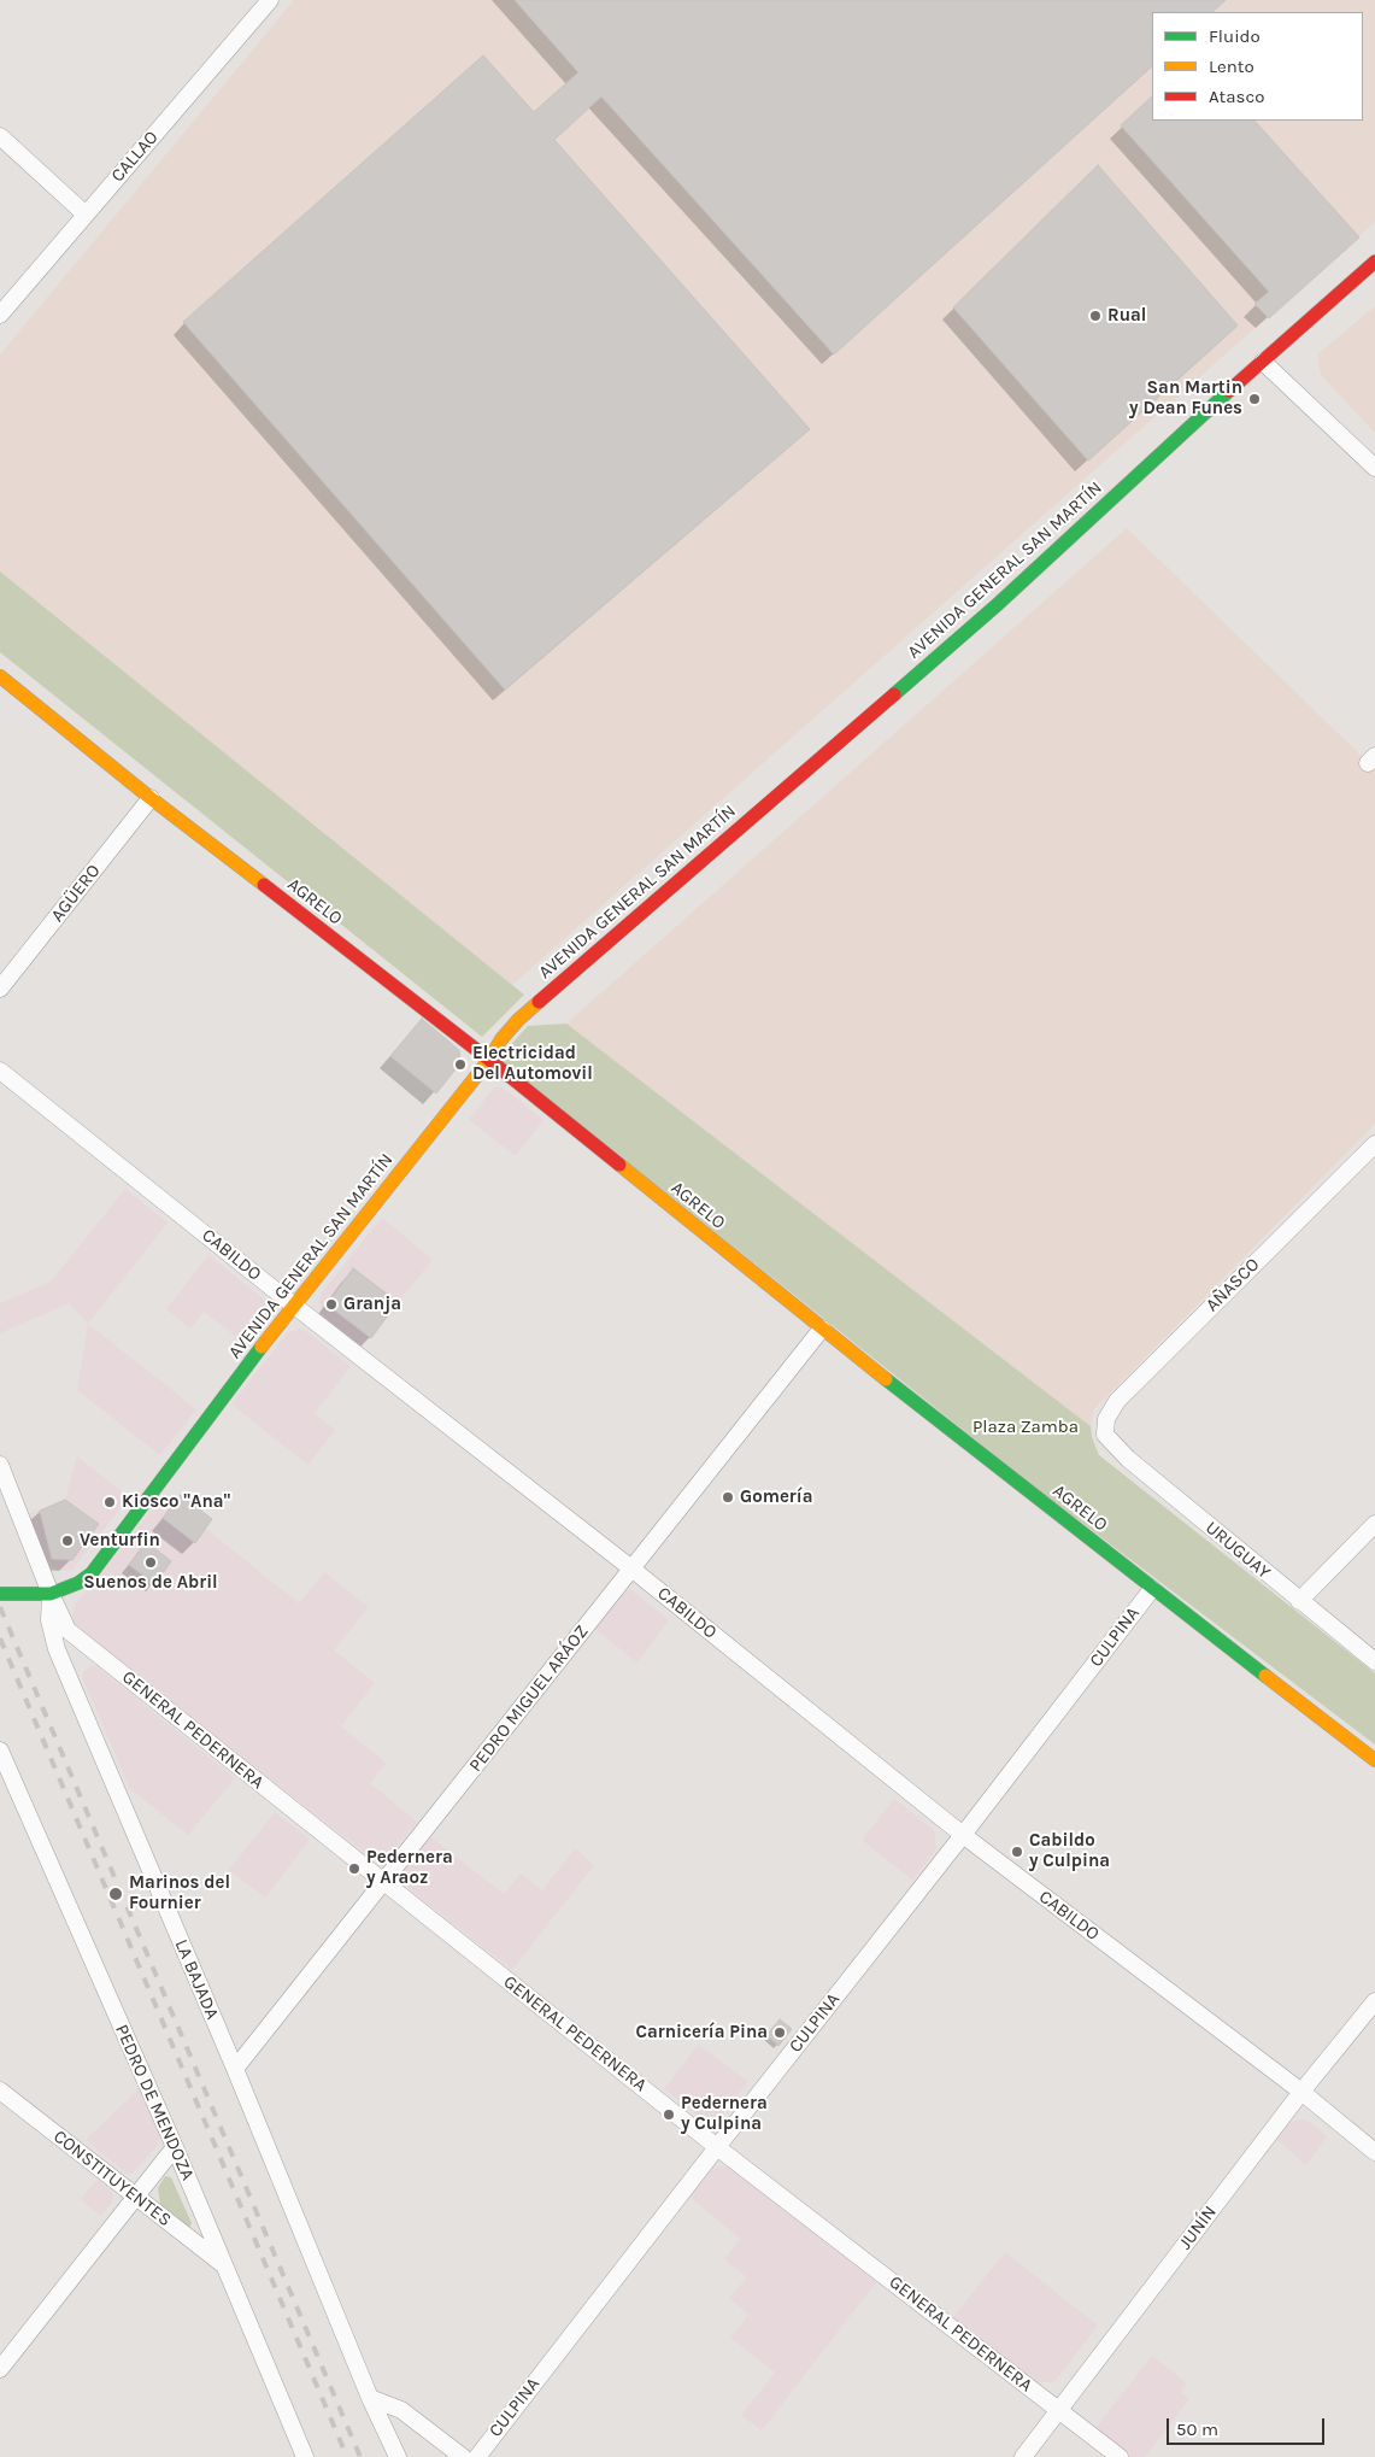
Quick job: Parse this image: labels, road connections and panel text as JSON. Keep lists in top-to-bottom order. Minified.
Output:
{"streets":{"street":["CALLAO","AVENIDA GENERAL SAN MARTÍN","AGÜERO","AGRELO","CABILDO","AÑASCO","URUGUAY","CULPINA","PEDRO MIGUEL ARÁOZ","GENERAL PEDERNERA","LA BAJADA","PEDRO DE MENDOZA","CONSTITUYENTES","JUNÍN"]},"crossings":[["AVENIDA GENERAL SAN MARTÍN","AGRELO"],["AVENIDA GENERAL SAN MARTÍN","CABILDO"],["AVENIDA GENERAL SAN MARTÍN","GENERAL PEDERNERA"],["AVENIDA GENERAL SAN MARTÍN","LA BAJADA"],["AGÜERO","AGRELO"],["AGRELO","CULPINA"],["AGRELO","PEDRO MIGUEL ARÁOZ"],["CABILDO","CULPINA"],["CABILDO","PEDRO MIGUEL ARÁOZ"],["CABILDO","JUNÍN"],["AÑASCO","URUGUAY"],["CULPINA","GENERAL PEDERNERA"],["PEDRO MIGUEL ARÁOZ","GENERAL PEDERNERA"],["PEDRO MIGUEL ARÁOZ","LA BAJADA"],["GENERAL PEDERNERA","LA BAJADA"],["GENERAL PEDERNERA","JUNÍN"],["PEDRO DE MENDOZA","CONSTITUYENTES"]],"parks":["Plaza Zamba"],"places":["Rual","San Martin y Dean Funes","Electricidad Del Automovil","Granja","Gomería","Kiosco \"Ana\"","Venturfin","Suenos de Abril","Cabildo y Culpina","Pedernera y Araoz","Marinos del Fournier","Carnicería Pina","Pedernera y Culpina"],"legend":["Fluido","Lento","Atasco"],"scale_bar":"50 m"}
